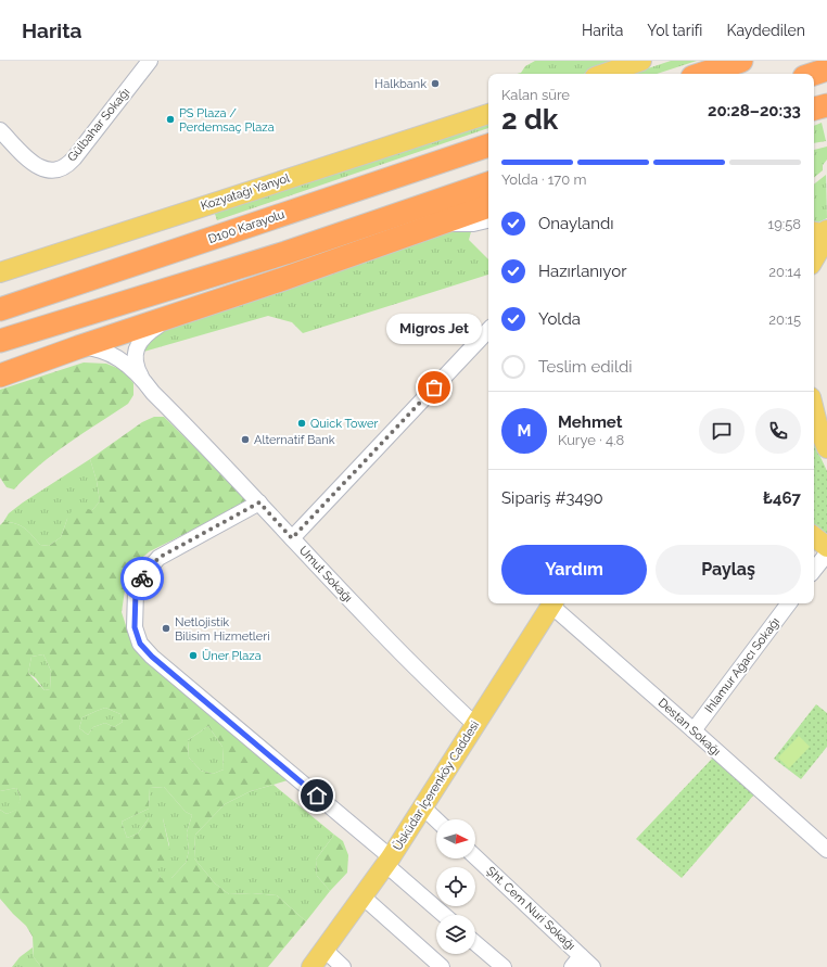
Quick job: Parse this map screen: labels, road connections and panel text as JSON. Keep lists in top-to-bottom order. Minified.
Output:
{"streets":{"highway":["D100 Karayolu"],"main road":["Kozyatağı Yanyol","Üsküdar İçerenköy Caddesi"],"street":["Gülbahar Sokağı","Umut Sokağı","Ihlamur Ağacı Sokağı","Destan Sokağı","Şht. Cem Nuri Sokağı"]},"crossings":[["Umut Sokağı","Üsküdar İçerenköy Caddesi"],["Ihlamur Ağacı Sokağı","Destan Sokağı"]],"places":["Halkbank","PS Plaza / Perdemsaç Plaza","Migros Jet","Quick Tower","Alternatif Bank","Netlojistik Bilisim Hizmetleri","Üner Plaza"],"north":"right","page":{"header":"Harita","nav":["Harita","Yol tarifi","Kaydedilen"],"heading":["2 dk","Kalan süre","20:28–20:33"],"panel":["Mehmet","Kurye · 4.8","Sipariş #3490","₺467"],"bar":"Yolda · 170 m","list":[["Onaylandı","19:58"],["Hazırlanıyor","20:14"],["Yolda","20:15"],"Teslim edildi"],"bubble":"Migros Jet","round":"M","buttons":["Yardım","Paylaş"]}}
